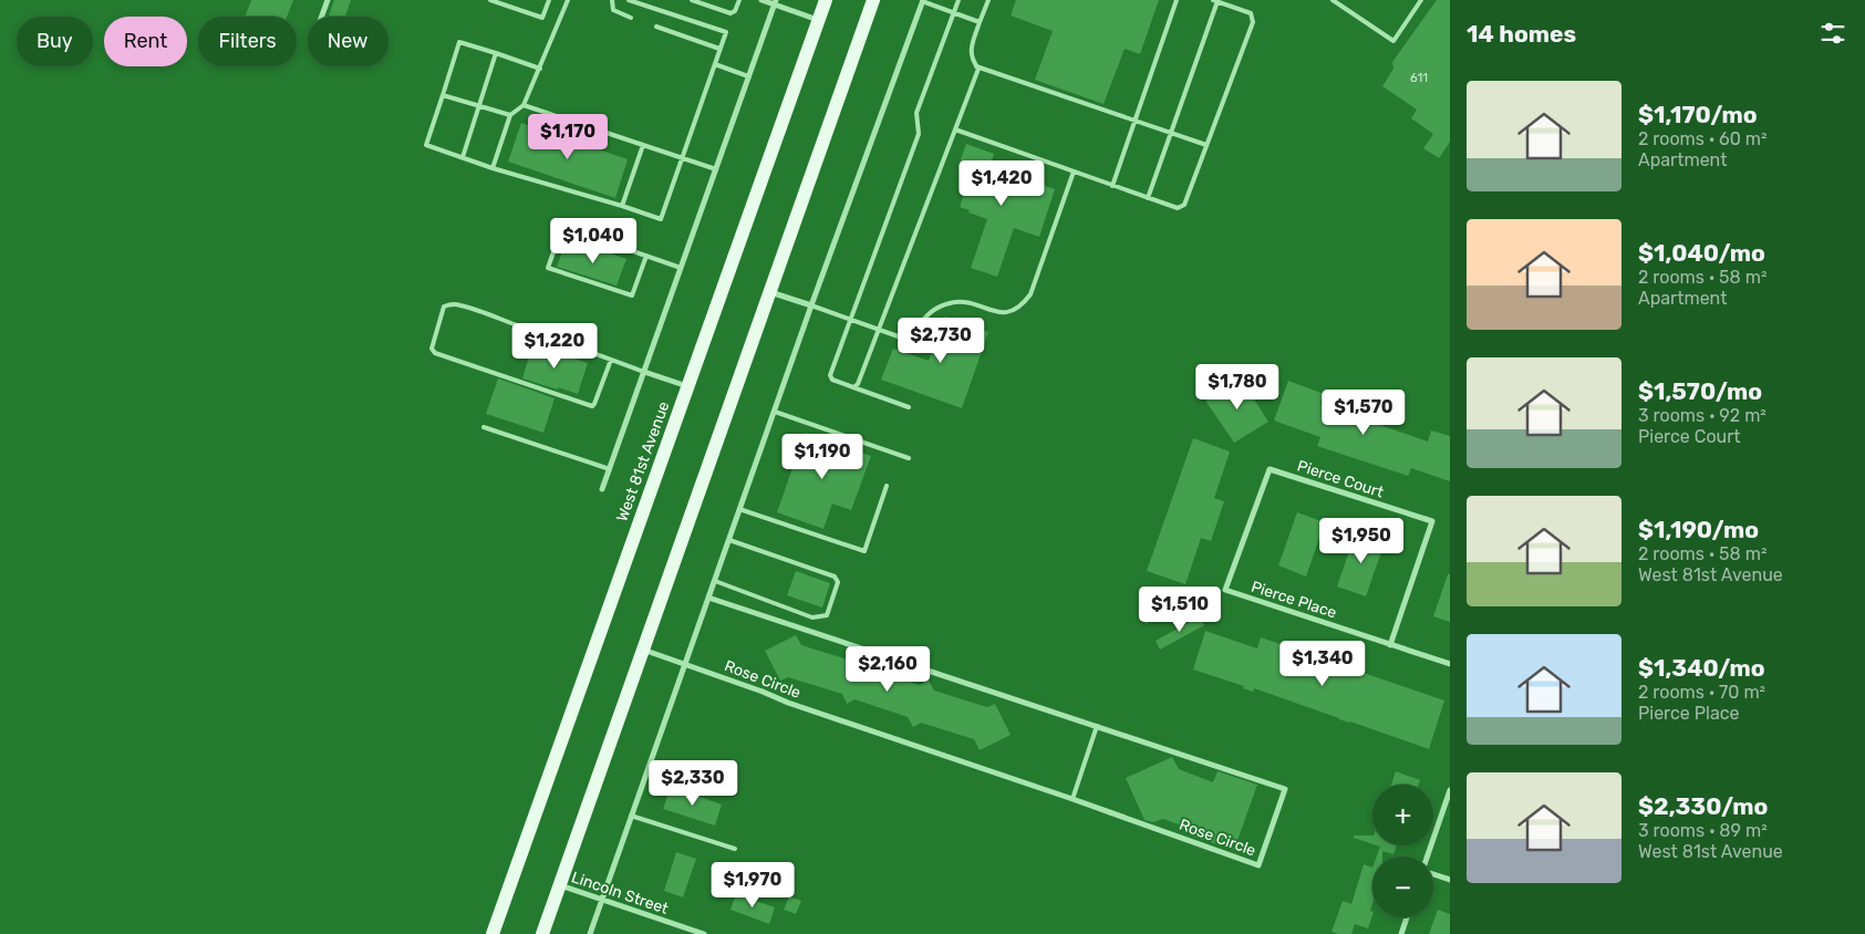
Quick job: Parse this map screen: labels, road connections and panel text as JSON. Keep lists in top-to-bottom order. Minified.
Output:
{"streets":{"main road":["West 81st Avenue"],"street":["Pierce Court","Pierce Place","Rose Circle","Lincoln Street"]},"crossings":[["Pierce Court","Pierce Place"]],"house_numbers":["611"],"page":{"heading":"14 homes","chip":["Buy","Rent","Filters","New"],"list":[{"name":"$1,170/mo","note":"2 rooms · 60 m² · Apartment"},{"name":"$1,040/mo","note":"2 rooms · 58 m² · Apartment"},{"name":"$1,570/mo","note":"3 rooms · 92 m² · Pierce Court"},{"name":"$1,190/mo","note":"2 rooms · 58 m² · West 81st Avenue"},{"name":"$1,340/mo","note":"2 rooms · 70 m² · Pierce Place"},{"name":"$2,330/mo","note":"3 rooms · 89 m² · West 81st Avenue"}],"price":["$1,170","$1,420","$1,040","$2,730","$1,220","$1,780","$1,570","$1,190","$1,950","$1,510","$1,340","$2,160","$2,330","$1,970"],"map_buttons":["+","−"]}}
